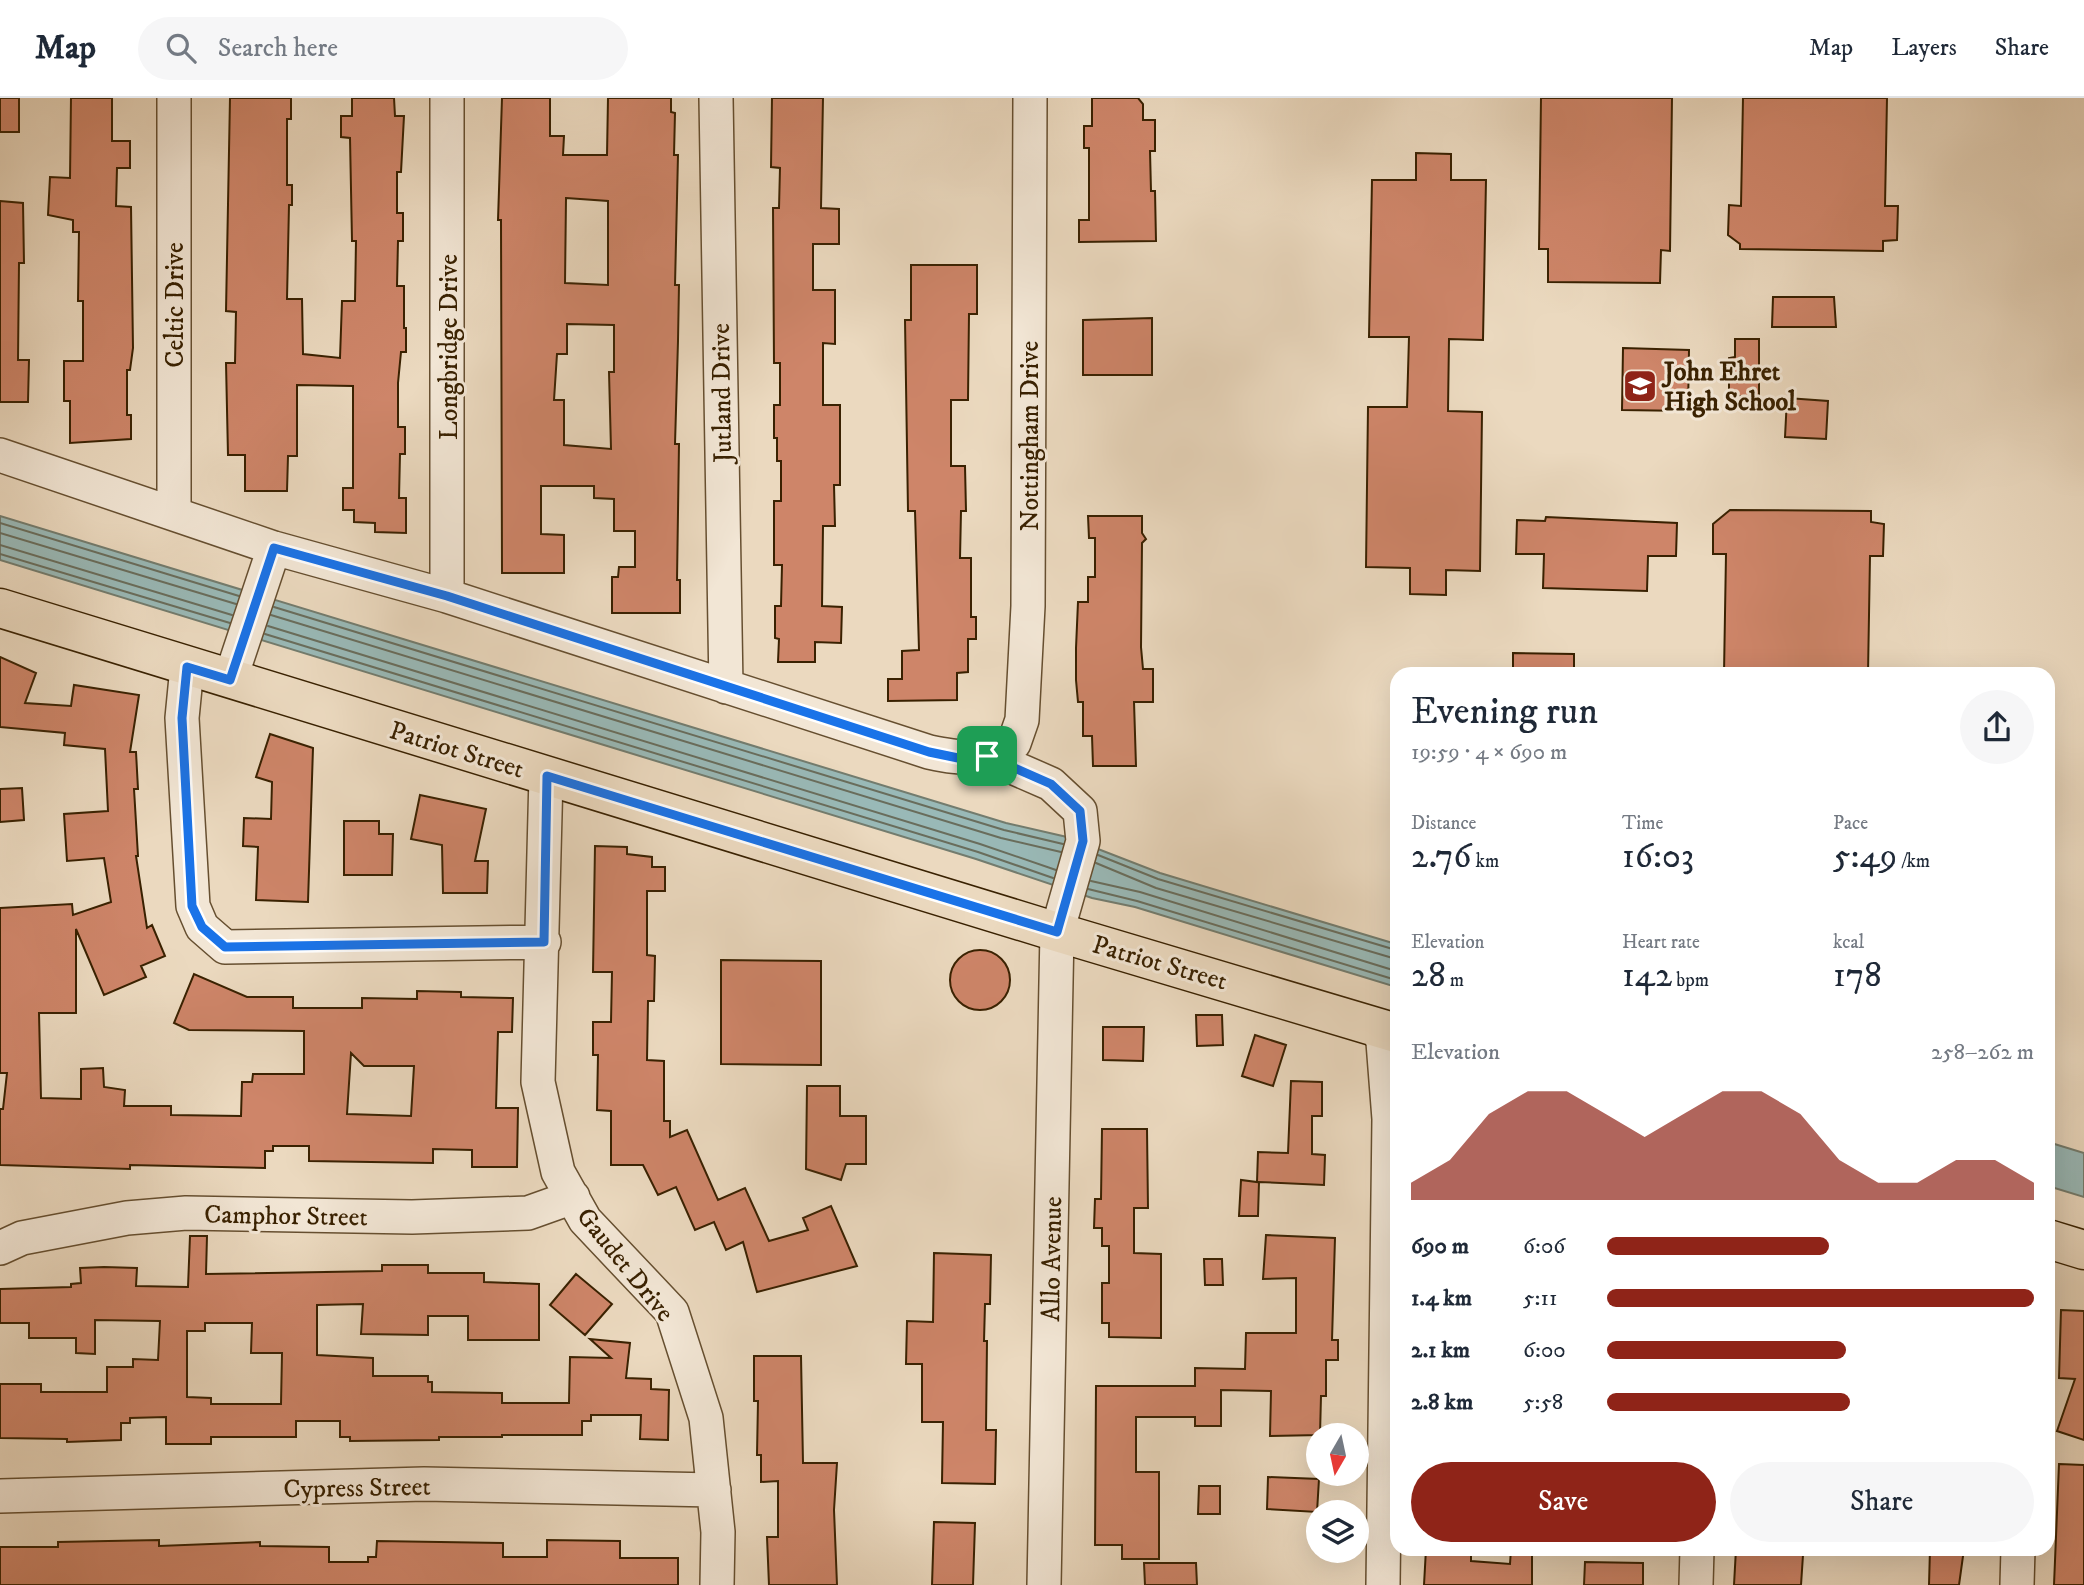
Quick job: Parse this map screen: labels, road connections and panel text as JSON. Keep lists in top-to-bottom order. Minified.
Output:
{"streets":{"main road":["Patriot Street"],"street":["Celtic Drive","Longbridge Drive","Jutland Drive","Nottingham Drive","Camphor Street","Allo Avenue","Gaudet Drive","Cypress Street"]},"crossings":[["Nottingham Drive","Allo Avenue"],["Patriot Street","Allo Avenue"],["Patriot Street","Gaudet Drive"],["Camphor Street","Gaudet Drive"],["Gaudet Drive","Cypress Street"]],"places":{"school or university":["John Ehret High School"]},"north":"bottom","page":{"header":"Map","search":"Search here","nav":["Map","Layers","Share"],"heading":["Evening run","19:59 · 4 × 690 m"],"stats":[["Distance","2.76 km"],["Time","16:03"],["Pace","5:49 /km"],["Elevation","28 m"],["Heart rate","142 bpm"],["kcal","178"]],"chart":["Elevation","258–262 m"],"list":[{"name":"690 m","note":"6:06"},{"name":"1.4 km","note":"5:11"},{"name":"2.1 km","note":"6:00"},{"name":"2.8 km","note":"5:58"}],"buttons":["Save","Share"]}}
